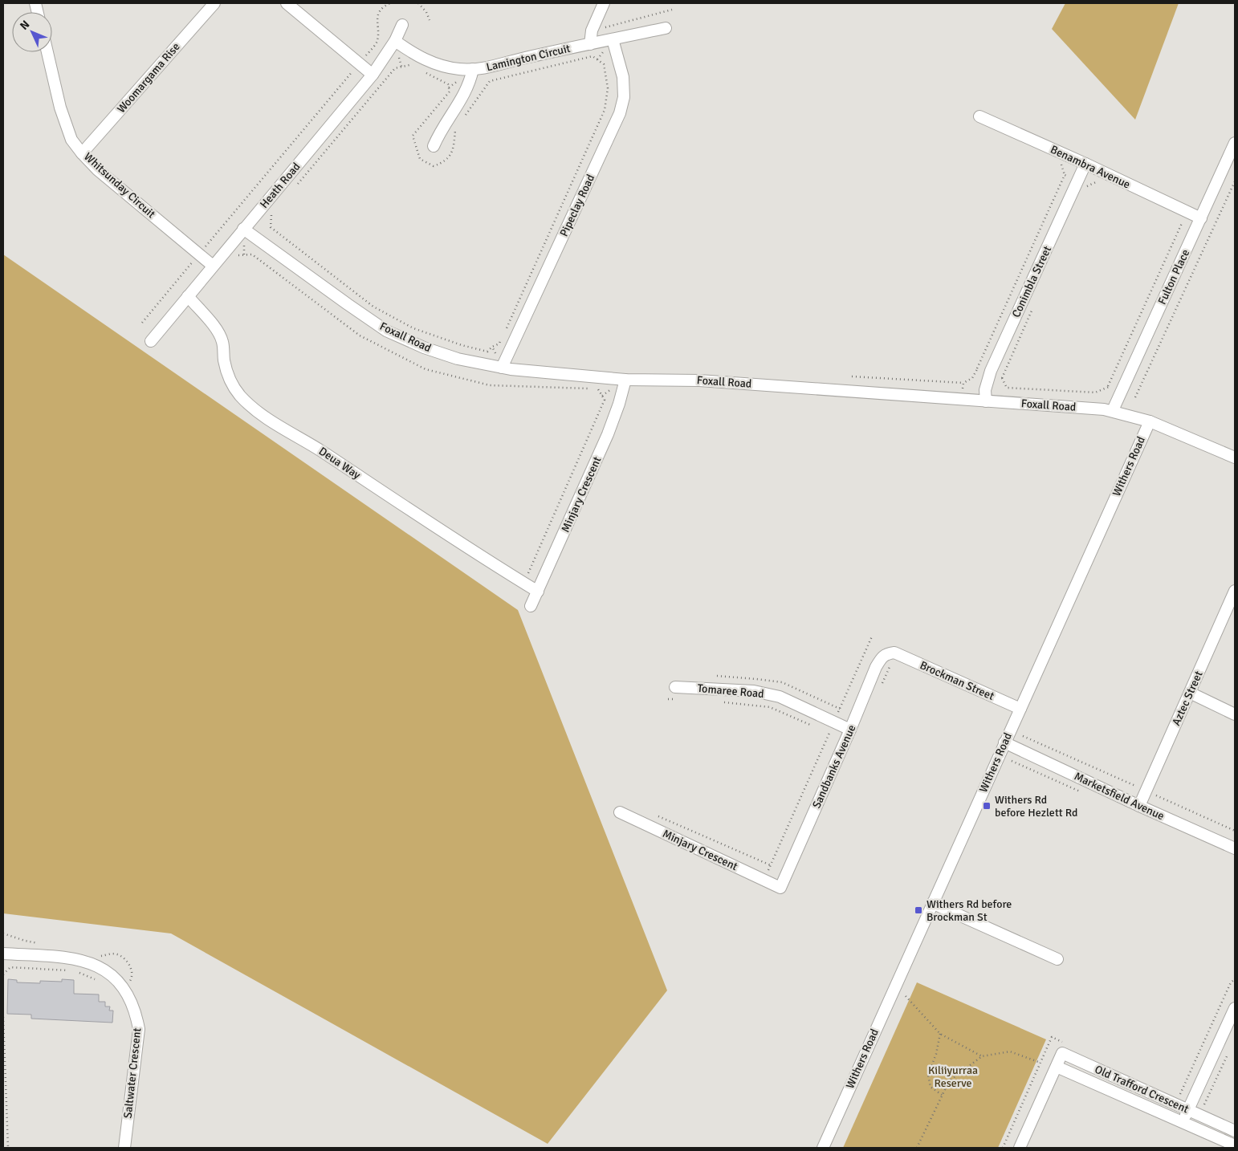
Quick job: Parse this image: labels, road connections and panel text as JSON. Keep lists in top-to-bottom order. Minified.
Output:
{"streets":{"street":["Lamington Circuit","Woomargama Rise","Benambra Avenue","Whitsunday Circuit","Heath Road","Pipeclay Road","Fulton Place","Conimbla Street","Foxall Road","Deua Way","Withers Road","Minjary Crescent","Brockman Street","Tomaree Road","Aztec Street","Sandbanks Avenue","Marketsfield Avenue","Saltwater Crescent","Old Trafford Crescent"]},"crossings":[["Lamington Circuit","Heath Road"],["Lamington Circuit","Pipeclay Road"],["Woomargama Rise","Whitsunday Circuit"],["Benambra Avenue","Fulton Place"],["Benambra Avenue","Conimbla Street"],["Whitsunday Circuit","Heath Road"],["Heath Road","Foxall Road"],["Heath Road","Deua Way"],["Pipeclay Road","Foxall Road"],["Fulton Place","Foxall Road"],["Conimbla Street","Foxall Road"],["Foxall Road","Withers Road"],["Foxall Road","Minjary Crescent"],["Deua Way","Minjary Crescent"],["Withers Road","Brockman Street"],["Withers Road","Marketsfield Avenue"],["Minjary Crescent","Sandbanks Avenue"],["Brockman Street","Sandbanks Avenue"],["Tomaree Road","Sandbanks Avenue"],["Aztec Street","Marketsfield Avenue"]],"parks":["Kiliiyurraa Reserve"],"places":{"transit":["Withers Rd before Hezlett Rd","Withers Rd before Brockman St"]},"north":"top left"}
